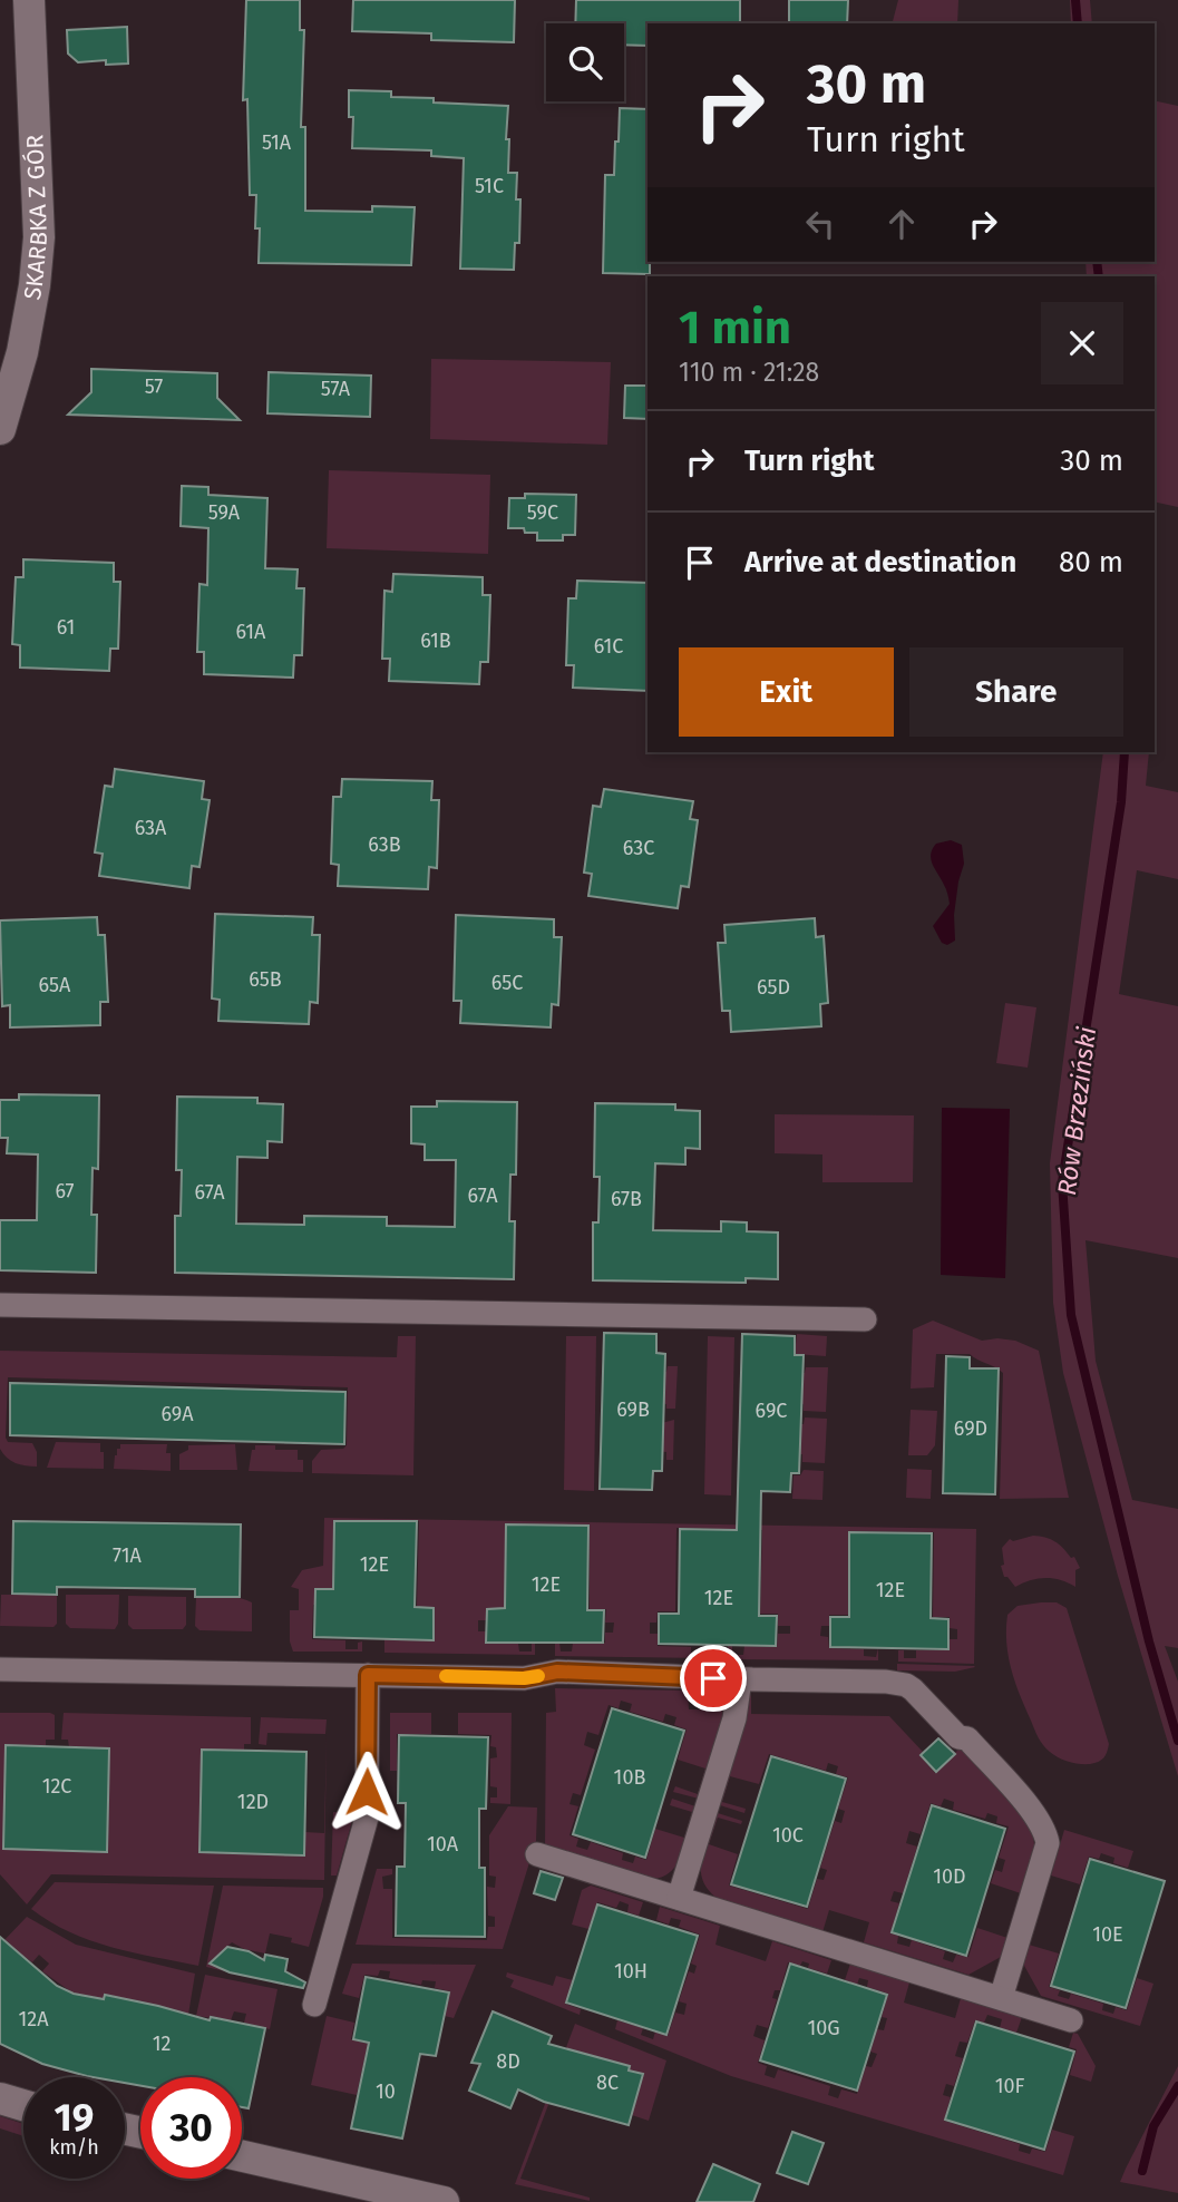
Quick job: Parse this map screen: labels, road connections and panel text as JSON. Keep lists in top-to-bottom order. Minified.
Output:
{"streets":{"street":["SKARBKA Z GÓR"]},"water":["Rów Brzeziński"],"house_numbers":["51A","51C","57","57A","59A","59C","61","61A","61B","61C","63A","63B","63C","65B","65C","65A","65D","67","67A","67A","67B","69B","69C","69A","69D","71A","12E","12E","12E","12E","10B","12C","12D","10C","10A","10D","10E","10H","12A","10G","12","8D","8C","10F","10"],"page":{"turn":["30 m","Turn right"],"heading":["1 min","110 m · 21:28"],"list":[{"name":"Turn right","value":"30 m"},{"name":"Arrive at destination","value":"80 m"}],"buttons":["Exit","Share"],"speed":"19 km/h","limit":"30"}}
